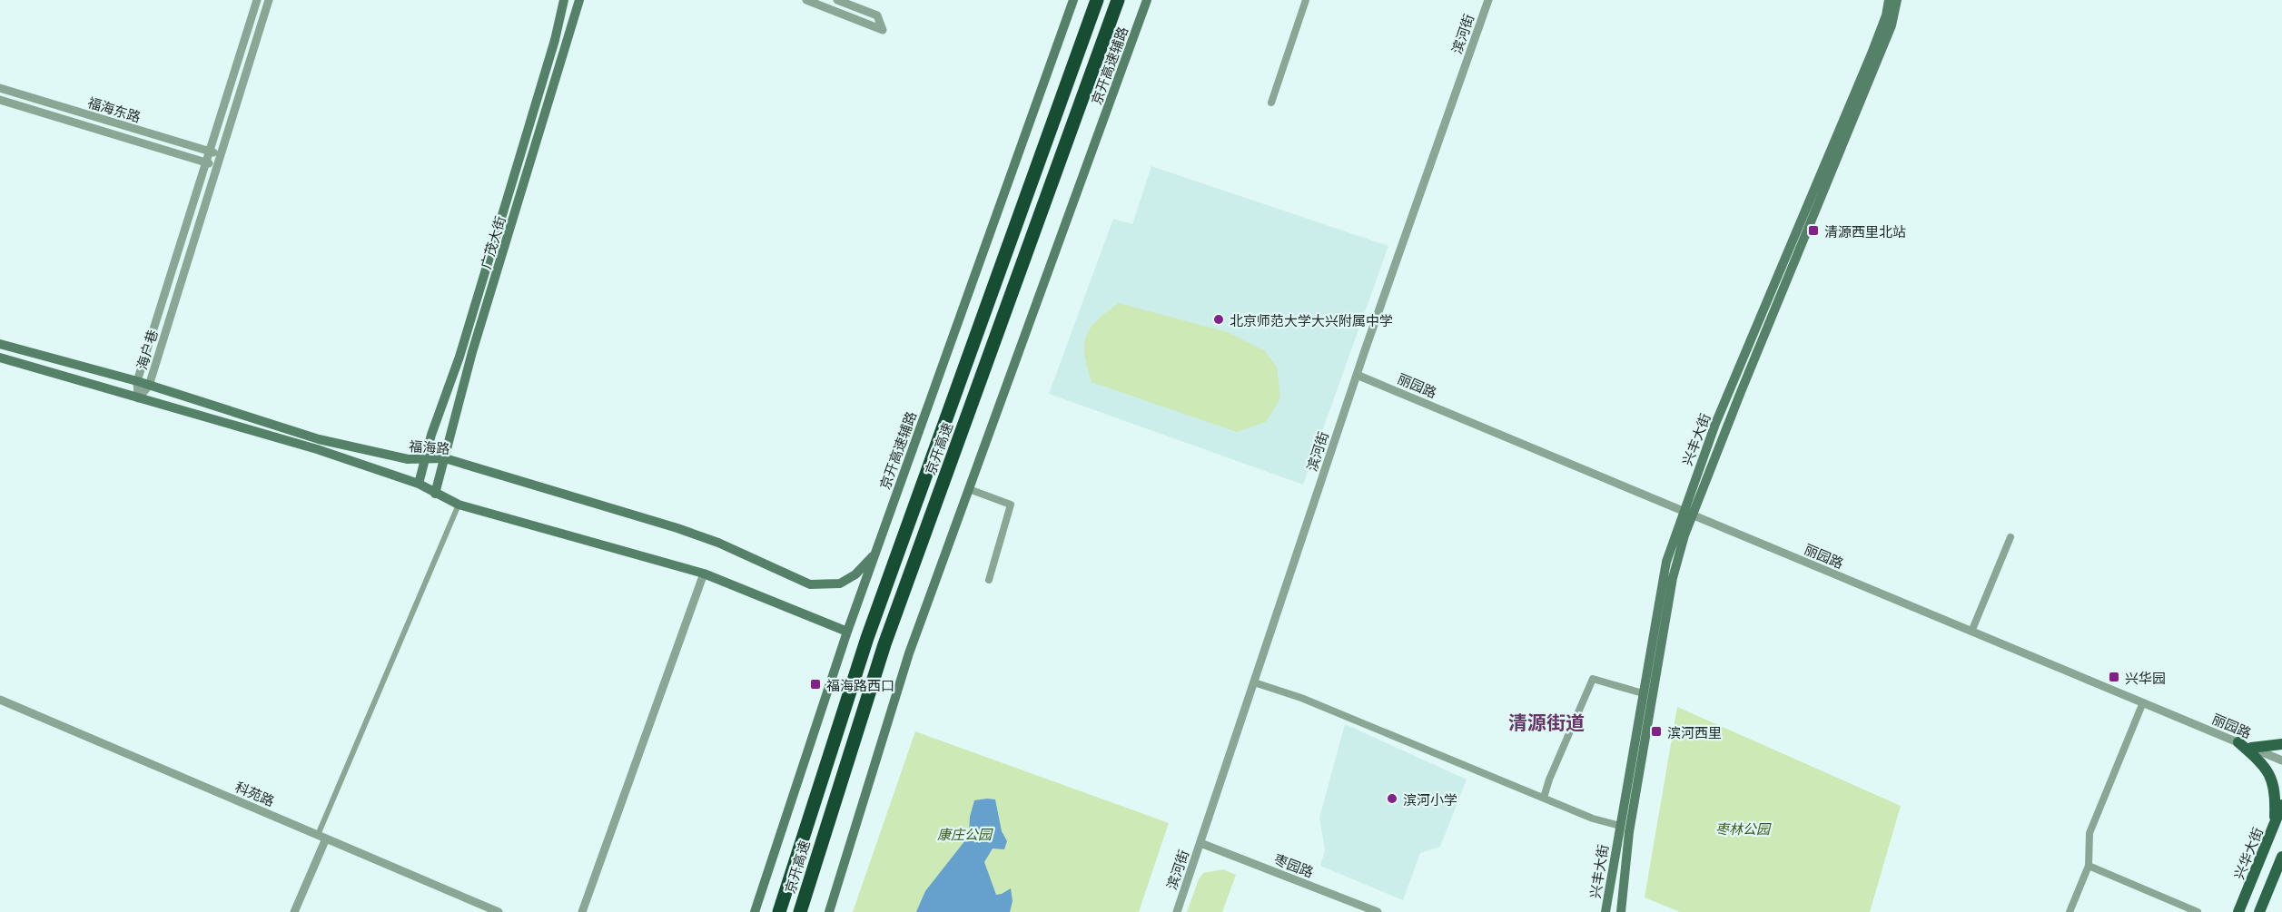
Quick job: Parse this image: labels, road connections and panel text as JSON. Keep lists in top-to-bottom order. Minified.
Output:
{"streets":{"highway":["京开高速"],"main road":["京开高速辅路","广茂大街","兴丰大街","福海路","兴华大街"],"street":["滨河街","福海东路","海户巷","丽园路","科苑路","枣园路"]},"crossings":[["滨河街","丽园路"],["滨河街","枣园路"],["京开高速辅路","福海路"],["福海东路","海户巷"],["广茂大街","福海路"],["海户巷","福海路"],["丽园路","兴丰大街"]],"districts":["清源街道"],"parks":["枣林公园","康庄公园"],"places":{"transit":["清源西里北站","兴华园","福海路西口","滨河西里"],"other":["北京师范大学大兴附属中学","滨河小学"]}}
